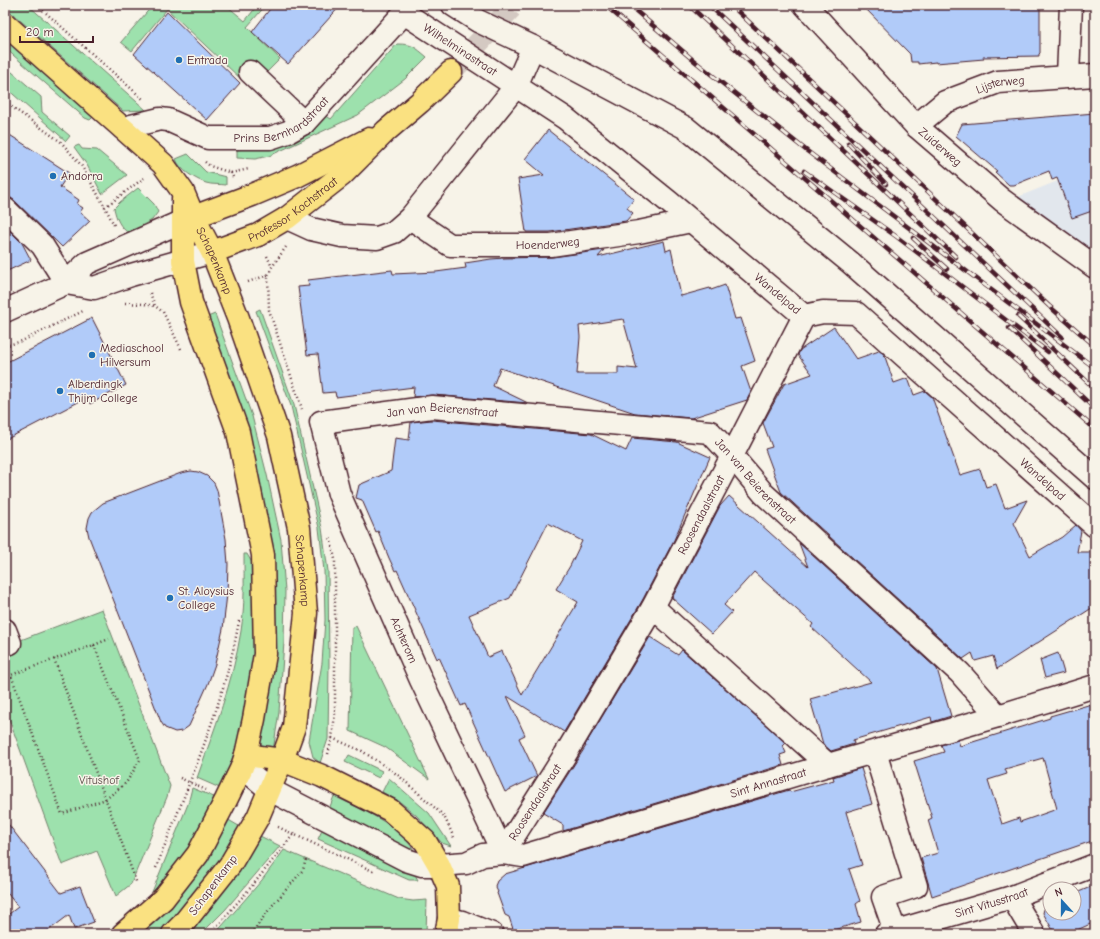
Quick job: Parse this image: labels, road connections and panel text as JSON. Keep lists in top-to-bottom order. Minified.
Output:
{"streets":{"main road":["Professor Kochstraat","Schapenkamp"],"street":["Wilhelminastraat","Lijsterweg","Prins Bernhardstraat","Zuiderweg","Hoenderweg","Wandelpad","Jan van Beierenstraat","Roosendaalstraat","Achterom","Sint Annastraat","Sint Vitusstraat"]},"crossings":[["Wilhelminastraat","Prins Bernhardstraat"],["Wilhelminastraat","Wandelpad"],["Lijsterweg","Zuiderweg"],["Professor Kochstraat","Schapenkamp"],["Hoenderweg","Wandelpad"],["Wandelpad","Roosendaalstraat"],["Jan van Beierenstraat","Roosendaalstraat"],["Jan van Beierenstraat","Achterom"],["Jan van Beierenstraat","Sint Annastraat"],["Roosendaalstraat","Achterom"],["Roosendaalstraat","Sint Annastraat"],["Achterom","Sint Annastraat"]],"parks":["Vitushof"],"places":["Entrada","Andorra","Mediaschool Hilversum","Alberdingk Thijm College","St. Aloysius College"],"scale_bar":"20 m","north":"top"}
